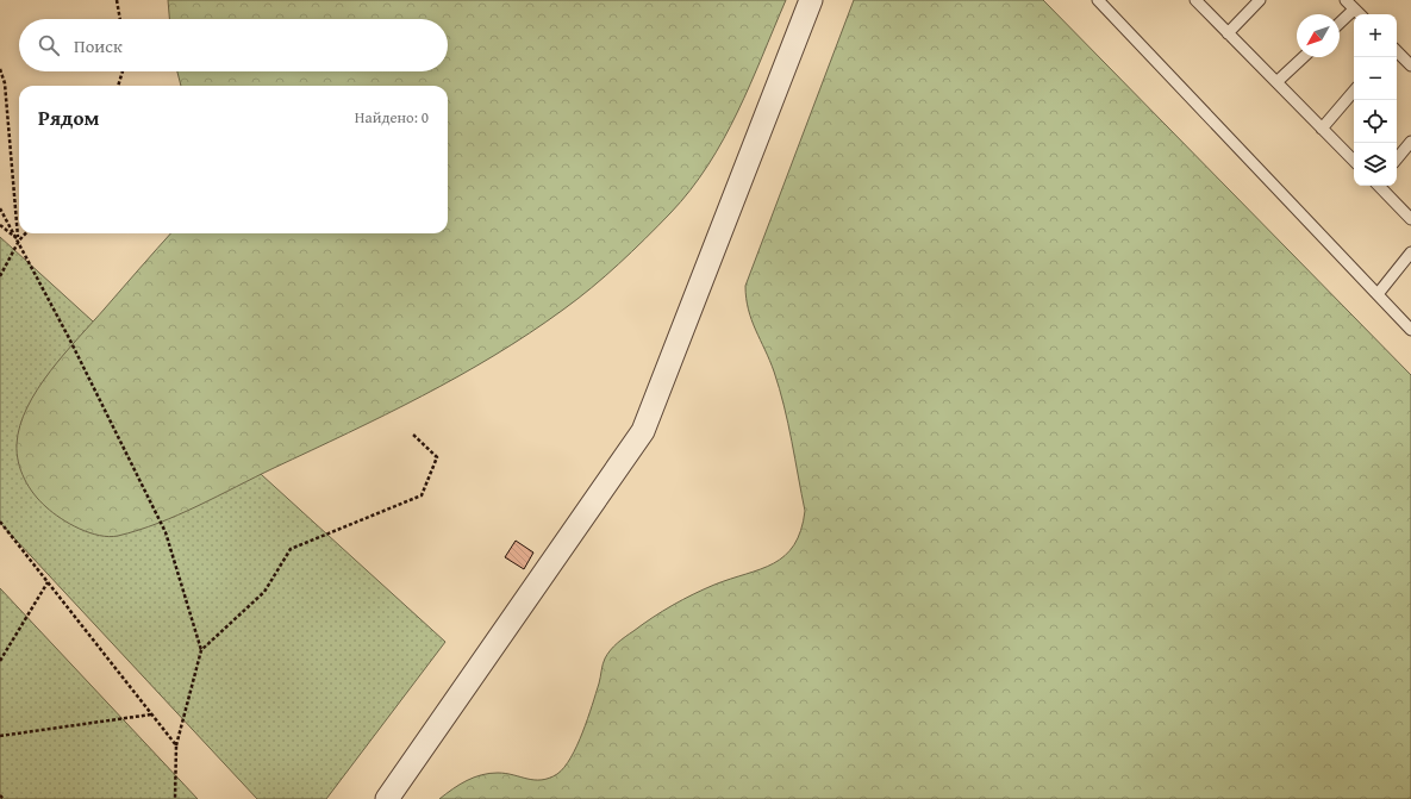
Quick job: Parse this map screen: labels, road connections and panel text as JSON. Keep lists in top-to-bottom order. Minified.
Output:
{"north":"bottom left","page":{"map_buttons":["+","−"],"search":"Поиск","heading":["Рядом","Найдено: 0"]}}
